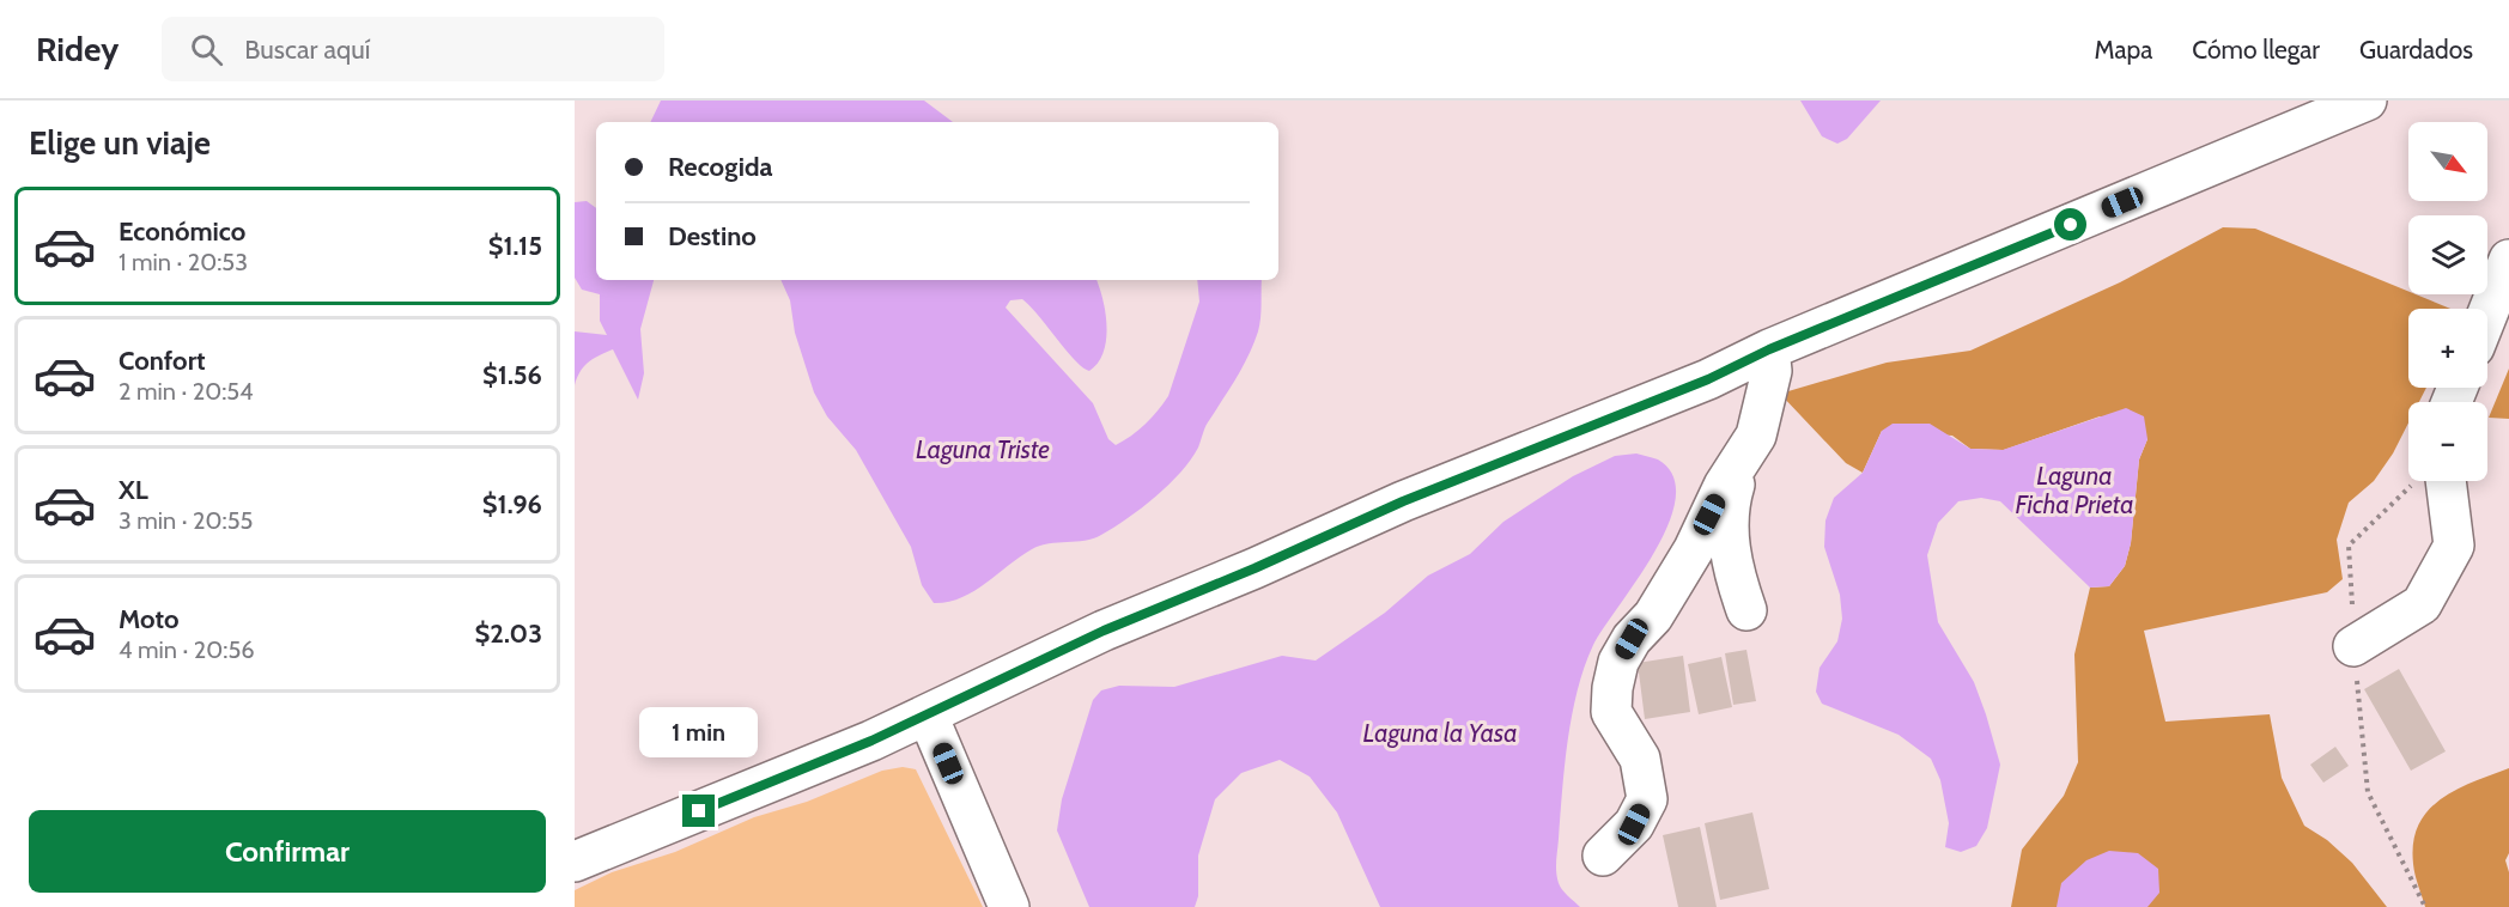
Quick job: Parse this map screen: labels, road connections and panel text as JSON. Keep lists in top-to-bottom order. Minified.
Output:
{"water":["Laguna Triste","Laguna Ficha Prieta","Laguna la Yasa"],"north":"bottom right","page":{"header":"Ridey","search":"Buscar aquí","nav":["Mapa","Cómo llegar","Guardados"],"heading":"Elige un viaje","map_buttons":["+","−"],"banner":["Recogida","Destino"],"list":[{"name":"Económico","note":"1 min · 20:53","value":"$1.15"},{"name":"Confort","note":"2 min · 20:54","value":"$1.56"},{"name":"XL","note":"3 min · 20:55","value":"$1.96"},{"name":"Moto","note":"4 min · 20:56","value":"$2.03"}],"bubble":"1 min","buttons":"Confirmar"}}
